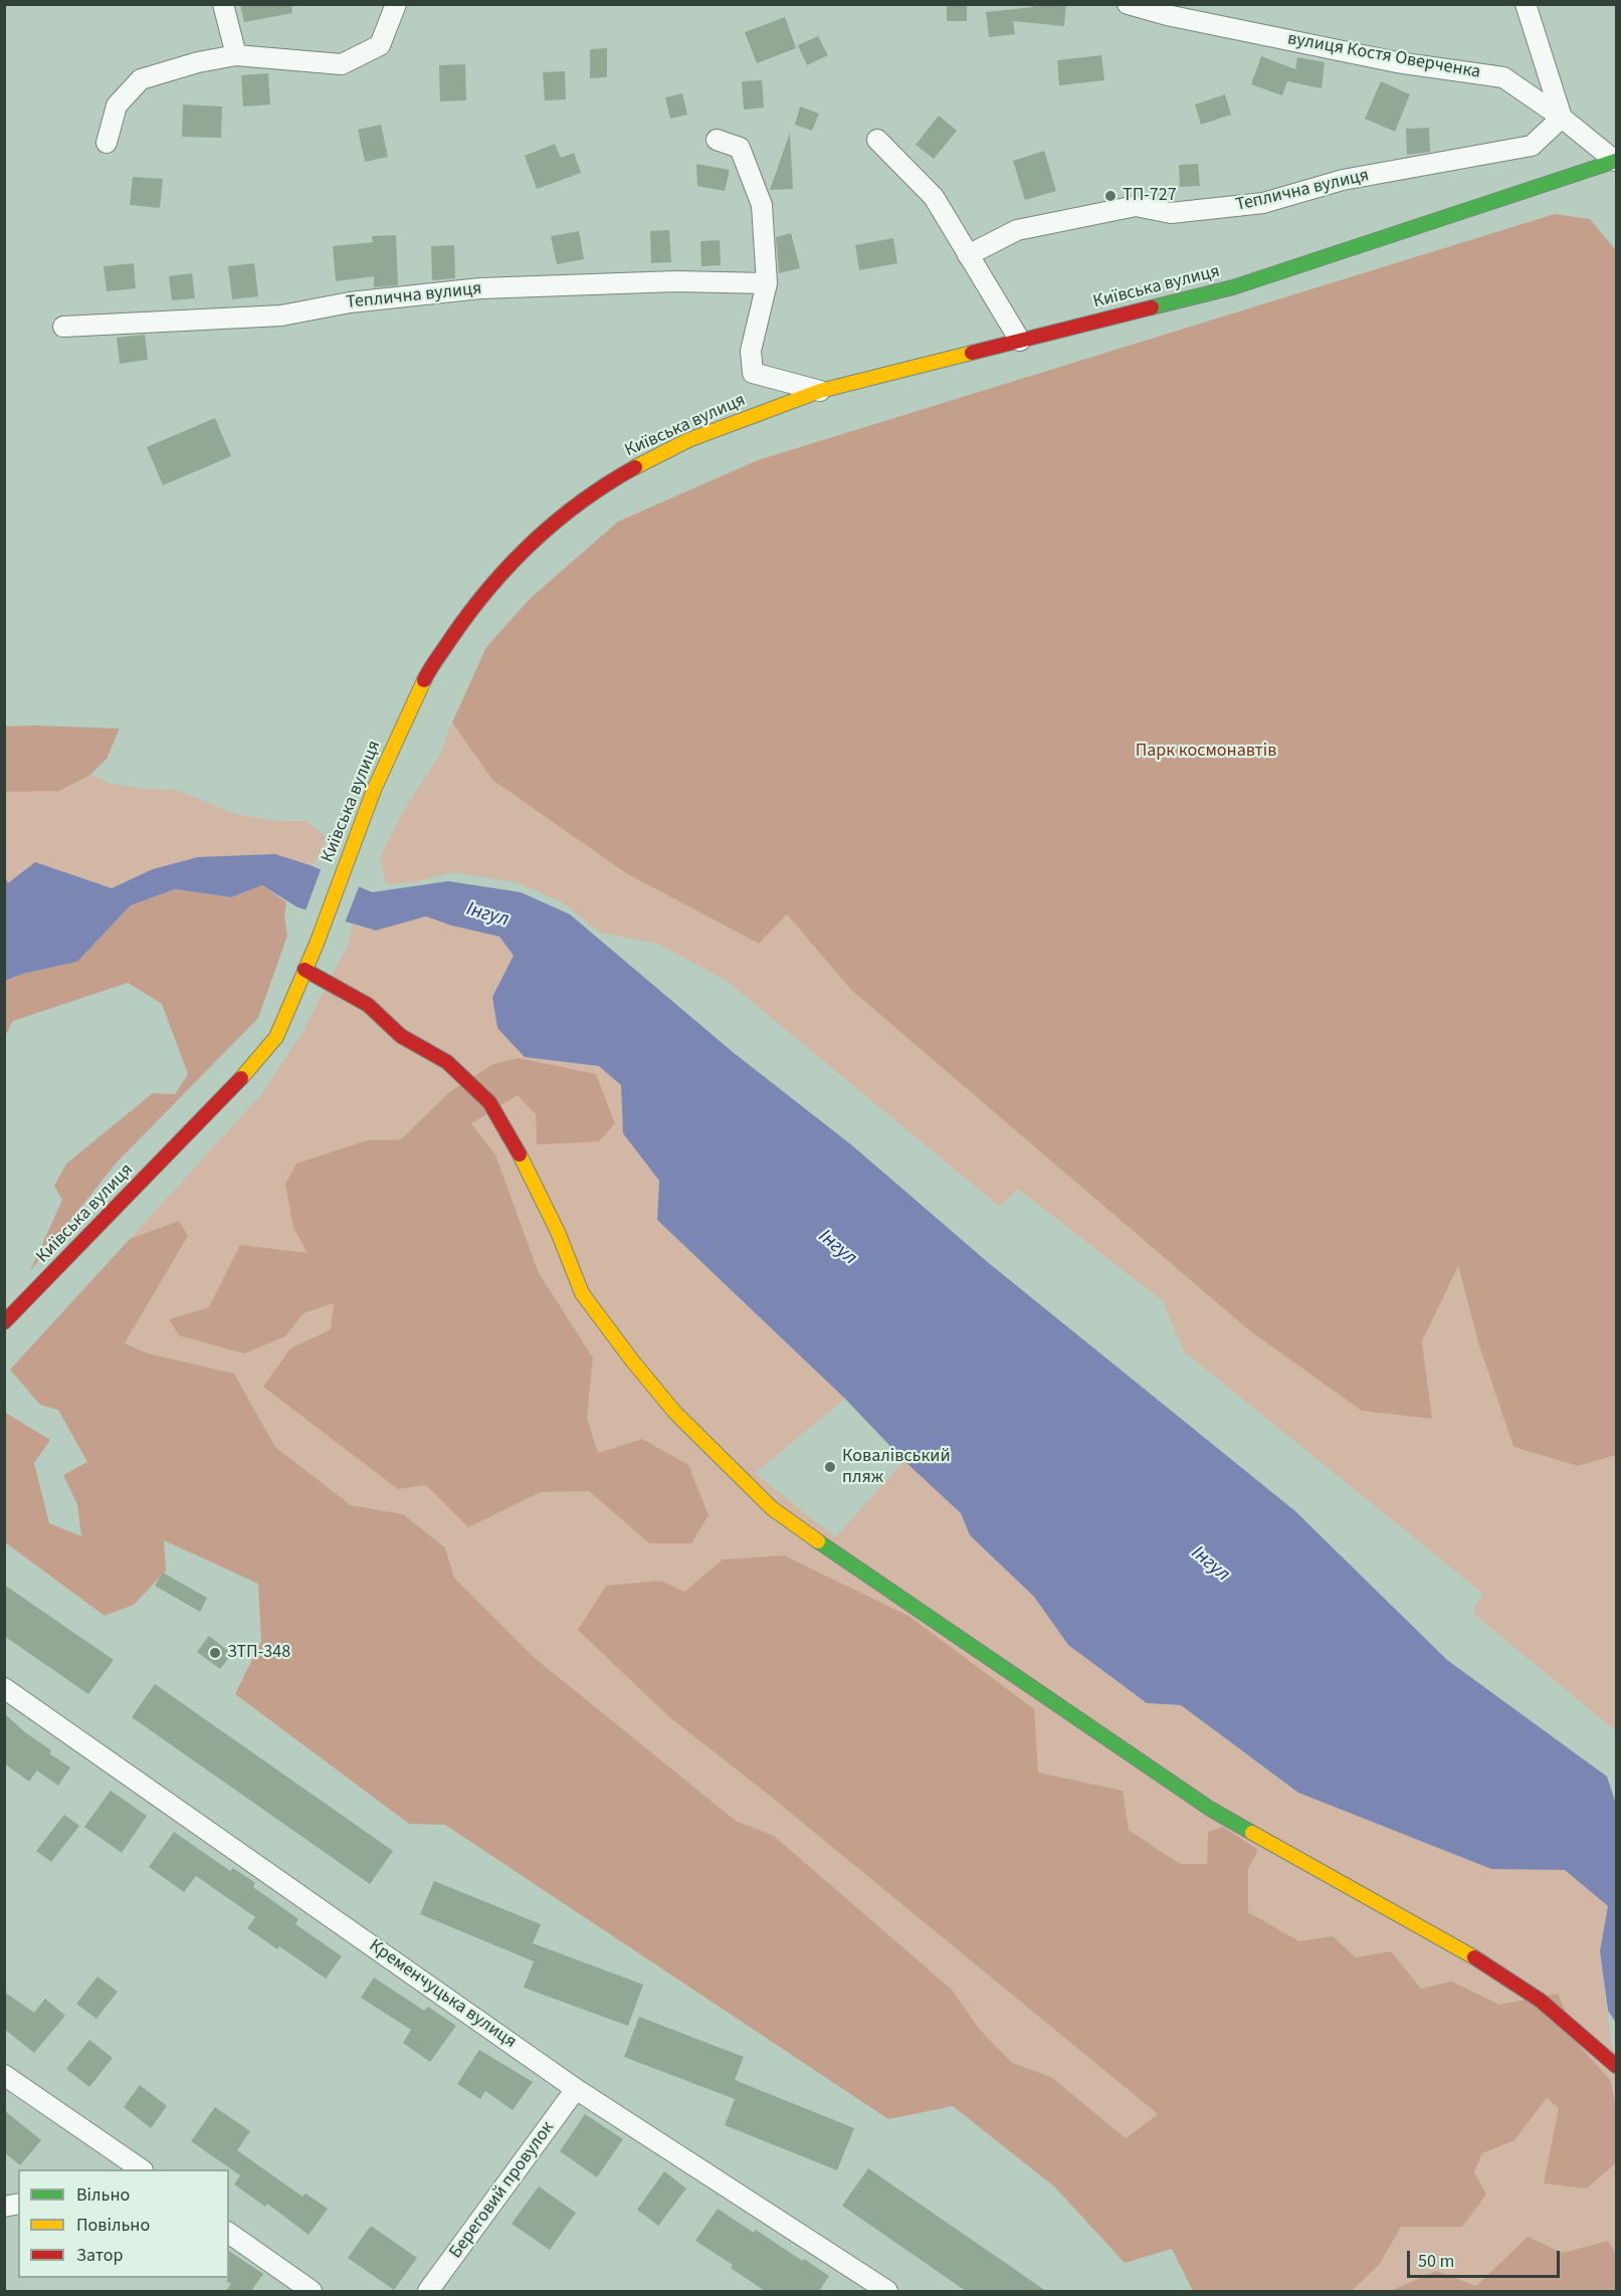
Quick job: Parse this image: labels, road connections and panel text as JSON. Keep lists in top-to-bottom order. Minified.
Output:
{"streets":{"street":["вулиця Костя Оверченка","Теплична вулиця","Київська вулиця","Кременчуцька вулиця","Береговий провулок"]},"crossings":[["вулиця Костя Оверченка","Теплична вулиця"],["вулиця Костя Оверченка","Київська вулиця"],["Кременчуцька вулиця","Береговий провулок"]],"water":["Інгул"],"parks":["Парк космонавтів"],"places":["ТП-727","Ковалівський пляж","ЗТП-348"],"legend":["Вільно","Повільно","Затор"],"scale_bar":"50 m"}
